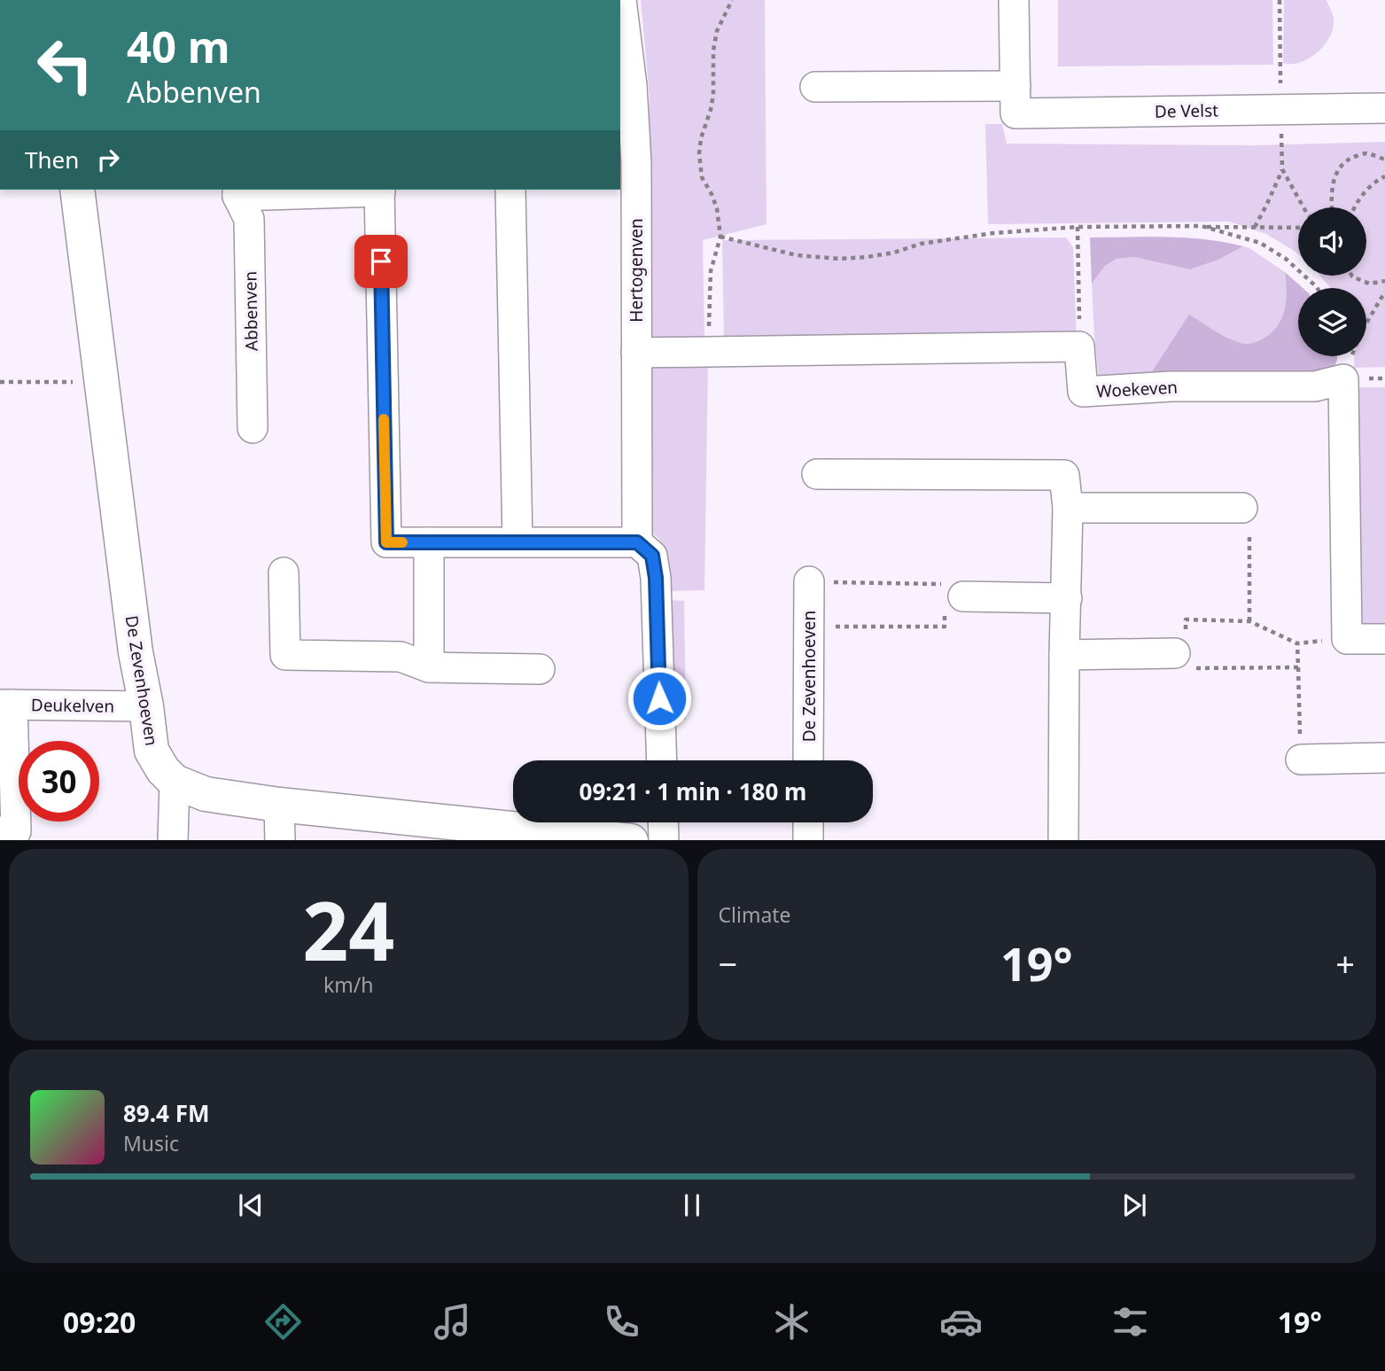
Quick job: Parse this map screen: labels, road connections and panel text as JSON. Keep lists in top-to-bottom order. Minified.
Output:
{"streets":{"street":["De Velst","Hertogenven","Abbenven","Woekeven","De Zevenhoeven","Deukelven"]},"crossings":[["Hertogenven","Abbenven"],["De Zevenhoeven","Deukelven"]],"page":{"turn":["40 m","Abbenven"],"then":"Then","limit":"30","trip":"09:21 · 1 min · 180 m","tile":[["24","km/h"],"Climate"],"heat":["−","19°","+"],"song":["89.4 FM","Music"],"tabs":["09:20","19°"]}}
